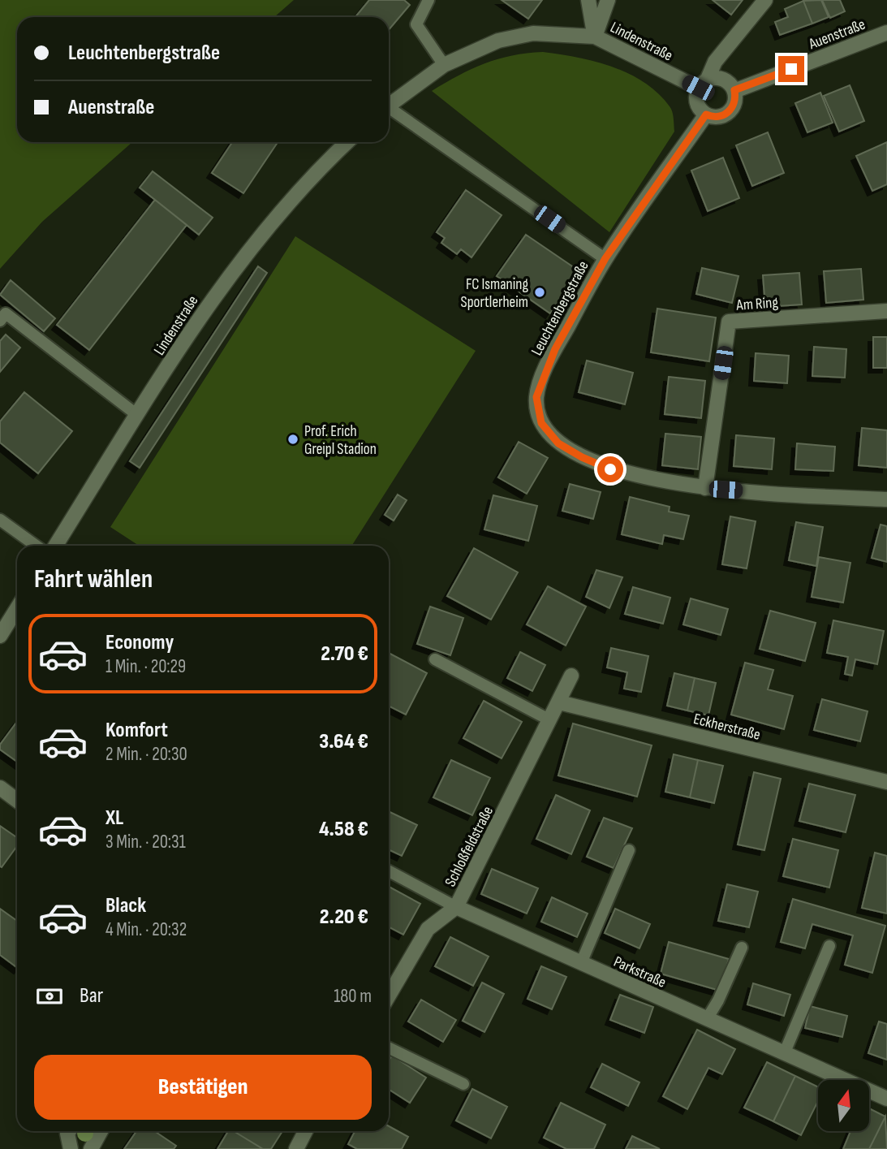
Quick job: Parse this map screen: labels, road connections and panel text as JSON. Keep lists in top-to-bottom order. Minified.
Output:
{"streets":{"street":["Auenstraße","Lindenstraße","Am Ring","Leuchtenbergstraße","Eckherstraße","Schloßfeldstraße","Parkstraße"]},"crossings":[["Auenstraße","Lindenstraße"],["Auenstraße","Leuchtenbergstraße"],["Lindenstraße","Leuchtenbergstraße"],["Am Ring","Leuchtenbergstraße"],["Eckherstraße","Schloßfeldstraße"],["Schloßfeldstraße","Parkstraße"]],"places":["FC Ismaning Sportlerheim","Prof. Erich Greipl Stadion"],"north":"top","page":{"banner":["Leuchtenbergstraße","Auenstraße"],"heading":"Fahrt wählen","list":[{"name":"Economy","note":"1 Min. · 20:29","value":"2.70 €"},{"name":"Komfort","note":"2 Min. · 20:30","value":"3.64 €"},{"name":"XL","note":"3 Min. · 20:31","value":"4.58 €"},{"name":"Black","note":"4 Min. · 20:32","value":"2.20 €"}],"pay":["Bar","180 m"],"buttons":"Bestätigen"}}
